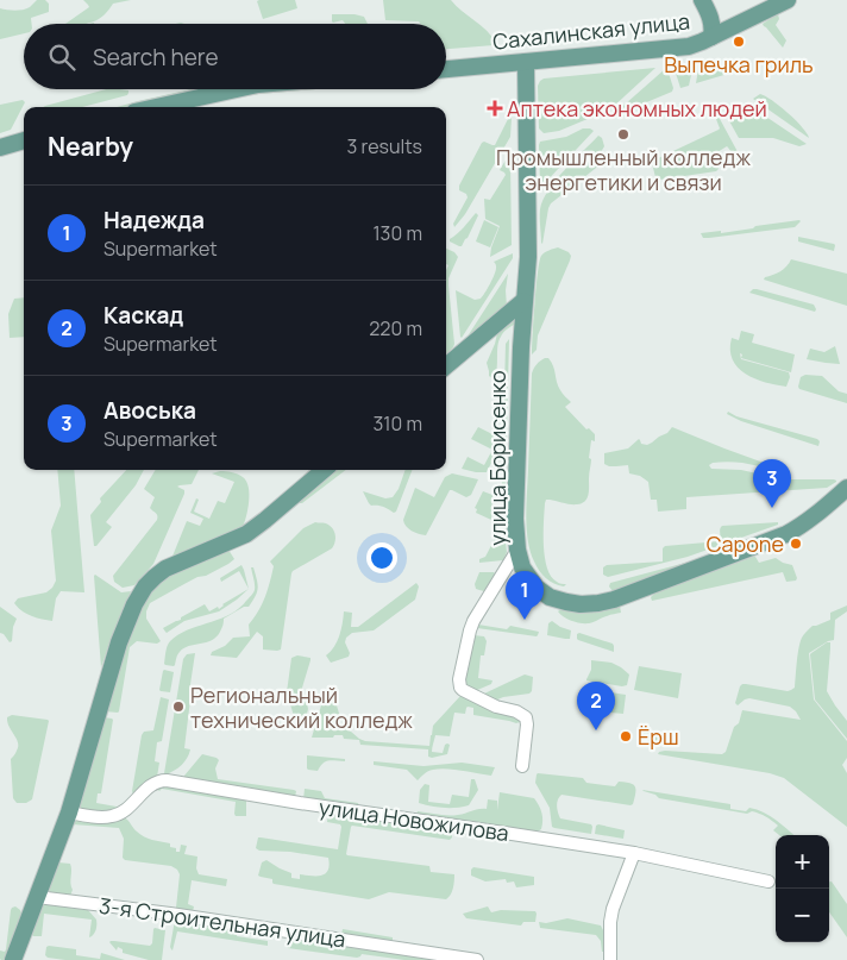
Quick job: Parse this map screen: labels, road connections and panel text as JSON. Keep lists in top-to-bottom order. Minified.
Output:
{"streets":{"main road":["Сахалинская улица","улица Борисенко"],"street":["улица Новожилова","3-я Строительная улица"]},"crossings":[["Сахалинская улица","улица Борисенко"]],"places":{"other":["Выпечка гриль","Промышленный колледж энергетики и связи","Capone","Региональный технический колледж","Ёрш"],"health":["Аптека экономных людей"]},"page":{"search":"Search here","heading":["Nearby","3 results"],"list":[{"mark":"1","name":"Надежда","note":"Supermarket","value":"130 m"},{"mark":"2","name":"Каскад","note":"Supermarket","value":"220 m"},{"mark":"3","name":"Авоська","note":"Supermarket","value":"310 m"}],"pins":["3","1","2"],"map_buttons":["+","−"]}}
